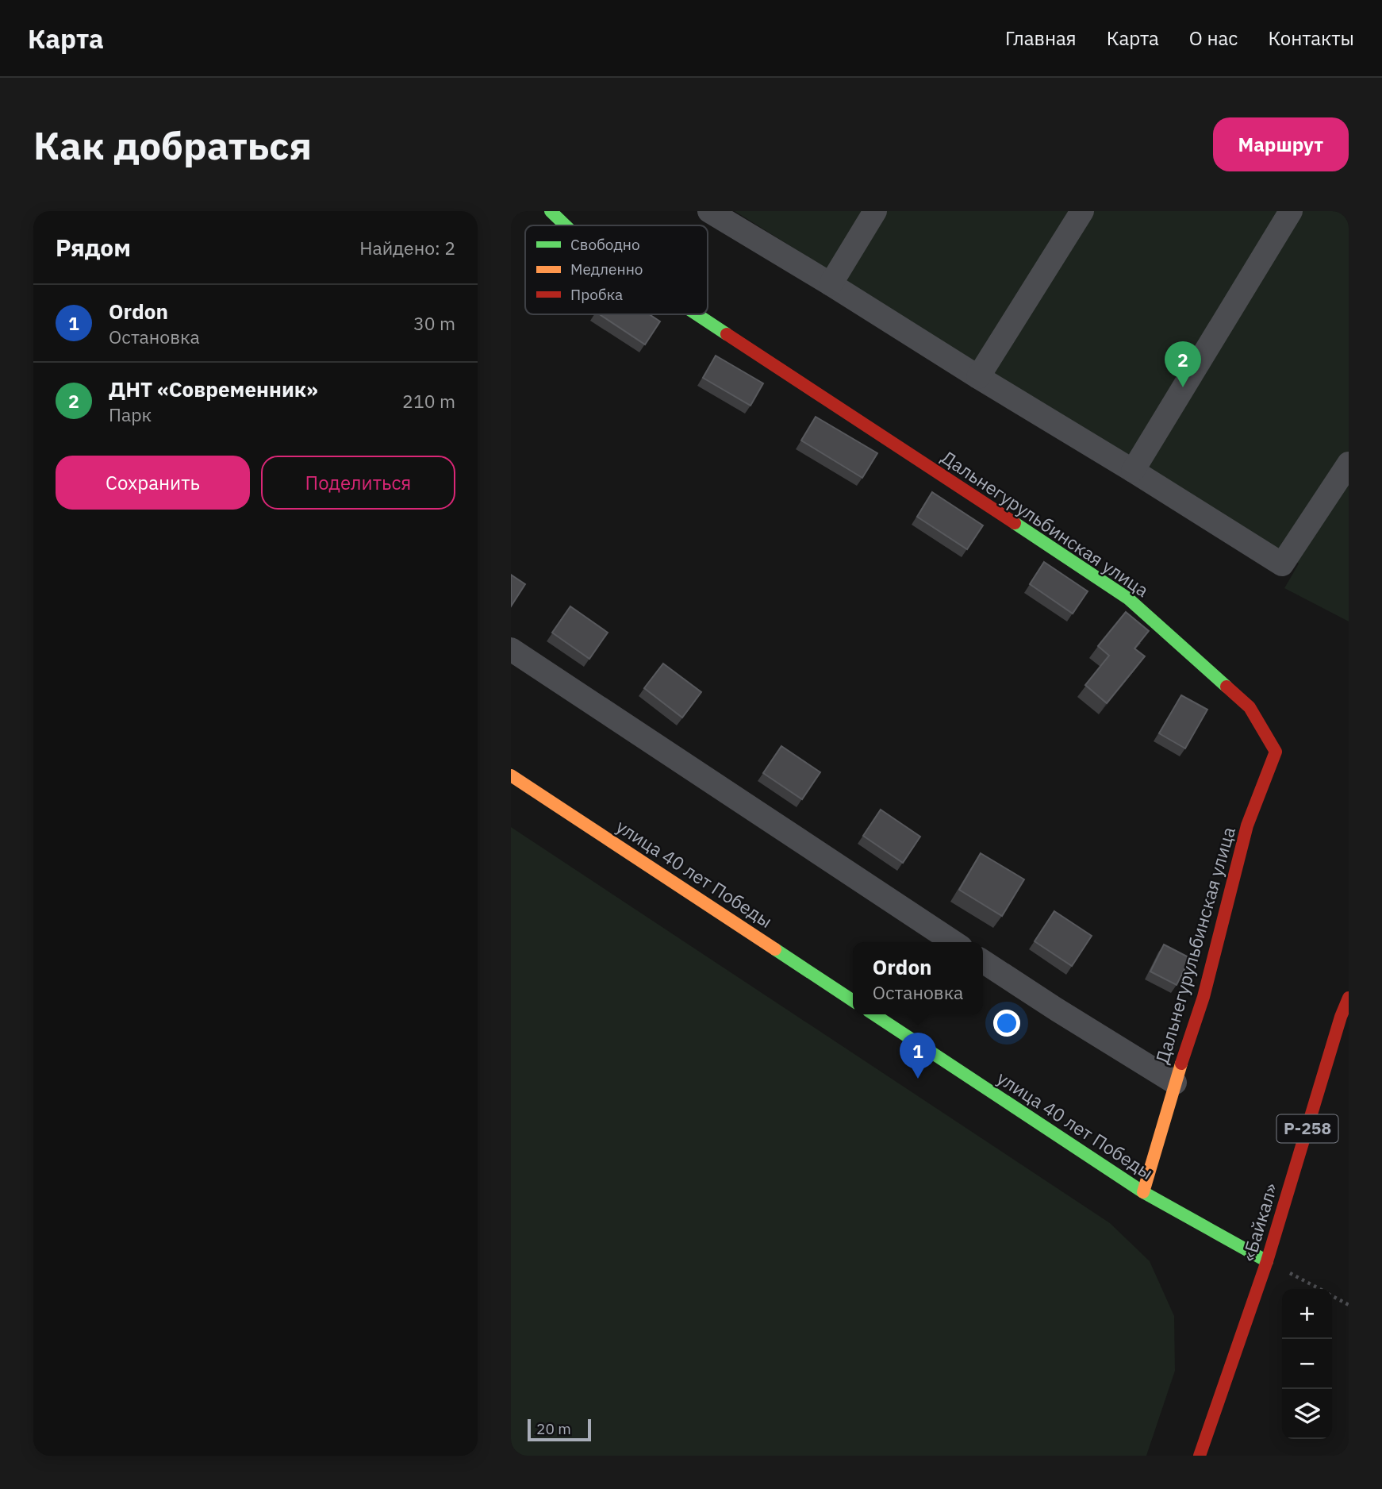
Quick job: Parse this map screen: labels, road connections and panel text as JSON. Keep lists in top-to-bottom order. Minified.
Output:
{"streets":{"main road":["Дальнегурульбинская улица","улица 40 лет Победы","Р-258","«Байкал»"]},"crossings":[["Дальнегурульбинская улица","улица 40 лет Победы"],["улица 40 лет Победы","«Байкал»"]],"legend":["Свободно","Медленно","Пробка"],"scale_bar":"20 m","page":{"header":"Карта","nav":["Главная","Карта","О нас","Контакты"],"buttons":["Маршрут",["Сохранить","Поделиться"]],"title":"Как добраться","heading":["Рядом","Найдено: 2"],"list":[{"mark":"1","name":"Ordon","note":"Остановка","value":"30 m"},{"mark":"2","name":"ДНТ «Современник»","note":"Парк","value":"210 m"}],"pins":["2","1"],"popup":["Ordon","Остановка"],"map_buttons":["+","−"],"scale":"20 m"}}
